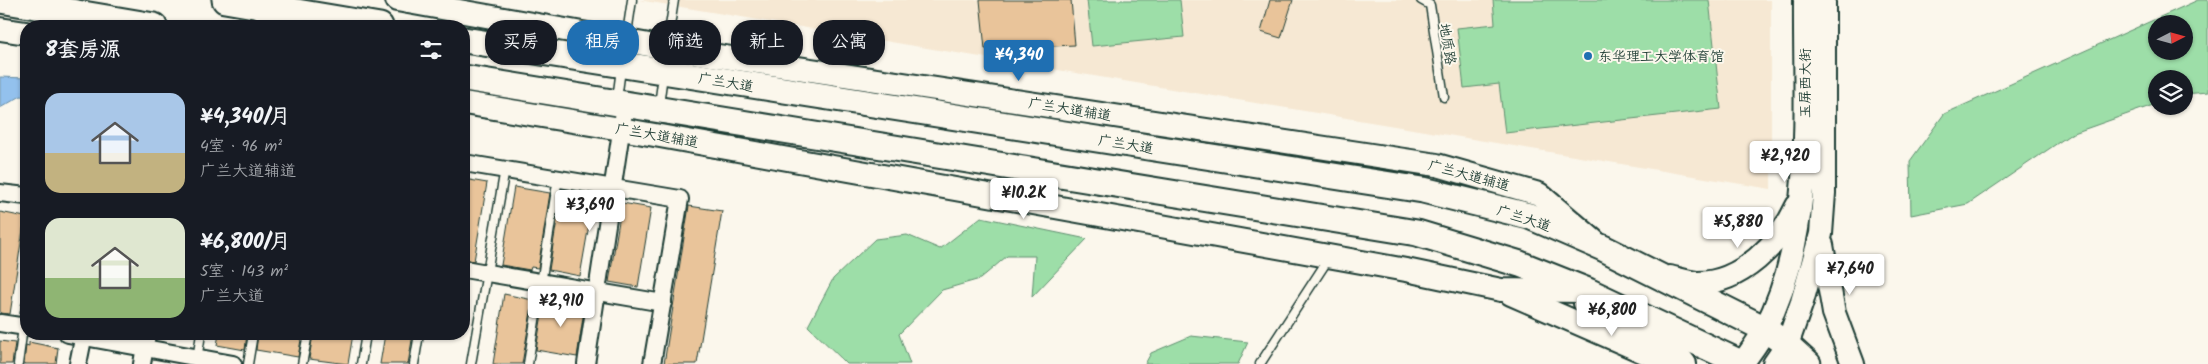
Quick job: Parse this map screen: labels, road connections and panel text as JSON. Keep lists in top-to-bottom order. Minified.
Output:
{"streets":{"main road":["广兰大道","玉屏西大街","广兰大道辅道"],"lane":["地质路"]},"crossings":[["广兰大道","玉屏西大街"]],"places":["东华理工大学体育馆"],"north":"right","page":{"chip":["买房","租房","筛选","新上","公寓"],"heading":"8套房源","price":["¥4,340","¥2,920","¥10.2K","¥3,690","¥5,880","¥7,640","¥2,910","¥6,800"],"list":[{"name":"¥4,340/月","note":"4室 · 96 m² · 广兰大道辅道"},{"name":"¥6,800/月","note":"5室 · 143 m² · 广兰大道"}]}}
